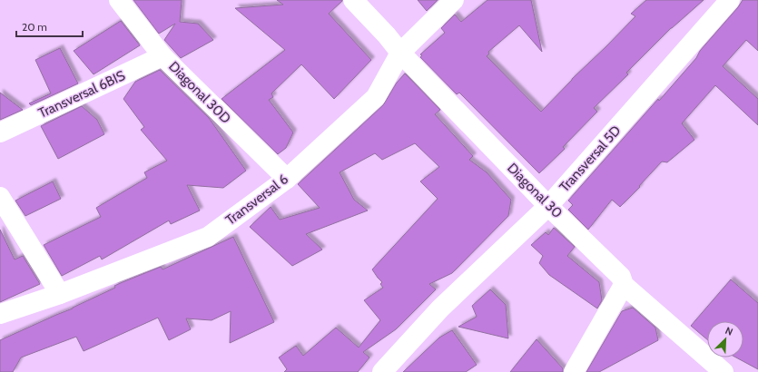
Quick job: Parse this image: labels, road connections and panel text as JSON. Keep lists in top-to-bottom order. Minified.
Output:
{"streets":{"street":["Diagonal 30D","Transversal 6BIS","Transversal 5D","Diagonal 30","Transversal 6"]},"crossings":[["Diagonal 30D","Transversal 6BIS"],["Diagonal 30D","Transversal 6"],["Transversal 5D","Diagonal 30"],["Diagonal 30","Transversal 6"]],"scale_bar":"20 m","north":"top right"}
